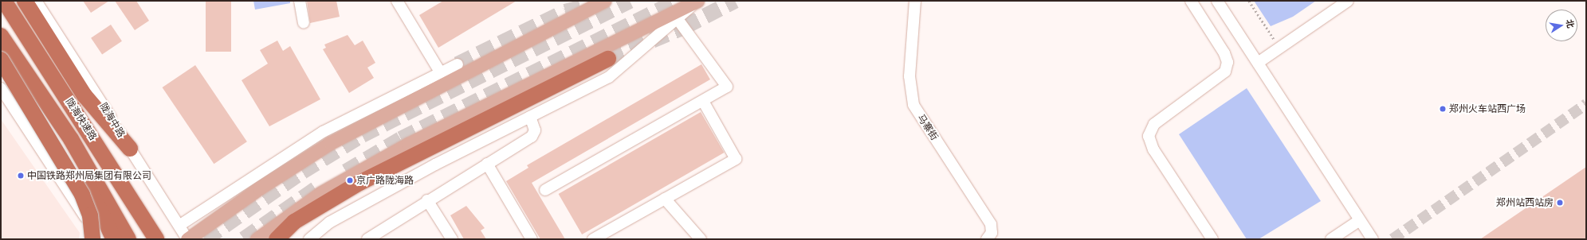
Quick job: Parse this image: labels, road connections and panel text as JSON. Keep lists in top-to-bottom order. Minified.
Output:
{"streets":{"highway":["陇海快速路"],"street":["陇海中路","马寨街"]},"places":["郑州火车站西广场","中国铁路郑州局集团有限公司","京广路陇海路","郑州站西站房"],"north":"right"}
